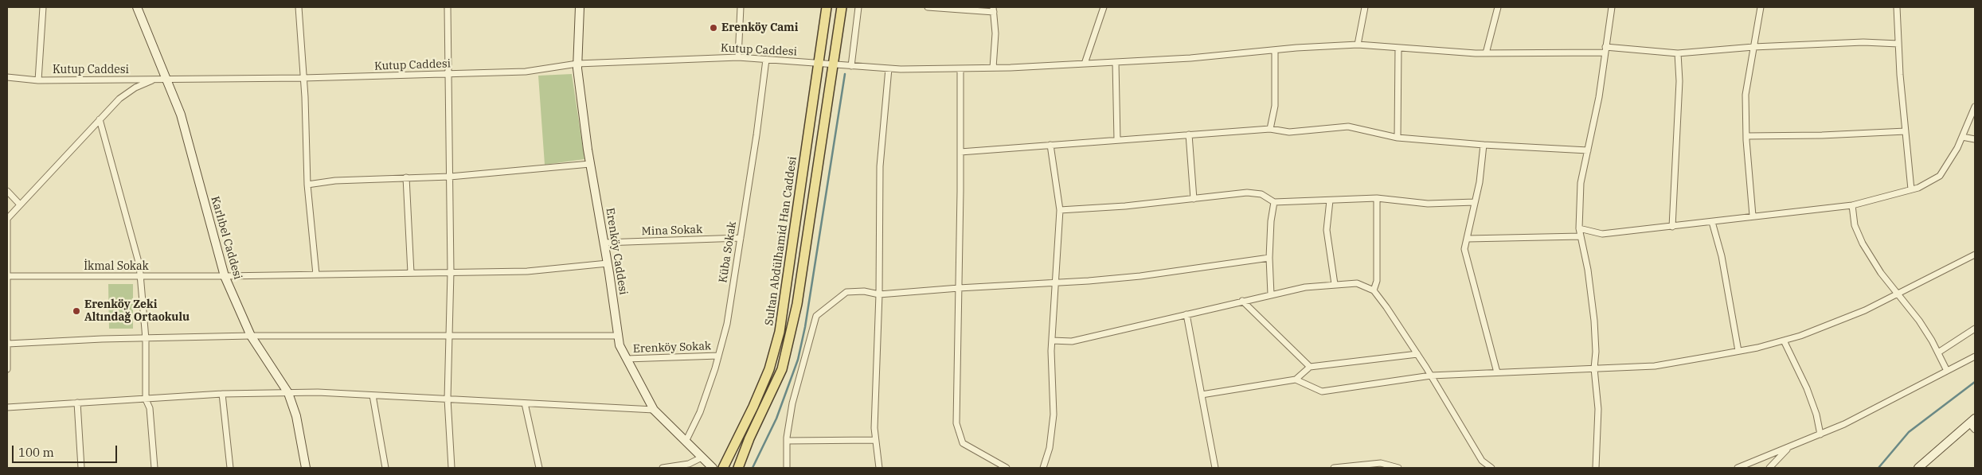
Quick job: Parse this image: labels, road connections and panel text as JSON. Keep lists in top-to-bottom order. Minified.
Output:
{"streets":{"main road":["Sultan Abdülhamid Han Caddesi"],"street":["Kutup Caddesi","Mina Sokak","Karlıbel Caddesi","Erenköy Caddesi","Küba Sokak","İkmal Sokak","Erenköy Sokak"]},"crossings":[["Kutup Caddesi","Karlıbel Caddesi"],["Kutup Caddesi","Sultan Abdülhamid Han Caddesi"],["Kutup Caddesi","Erenköy Caddesi"],["Kutup Caddesi","Küba Sokak"],["Mina Sokak","Erenköy Caddesi"],["Mina Sokak","Küba Sokak"],["Karlıbel Caddesi","İkmal Sokak"],["Erenköy Caddesi","Küba Sokak"],["Erenköy Caddesi","İkmal Sokak"],["Erenköy Caddesi","Erenköy Sokak"],["Küba Sokak","Erenköy Sokak"]],"places":["Erenköy Cami","Erenköy Zeki Altındağ Ortaokulu"],"scale_bar":"100 m"}
